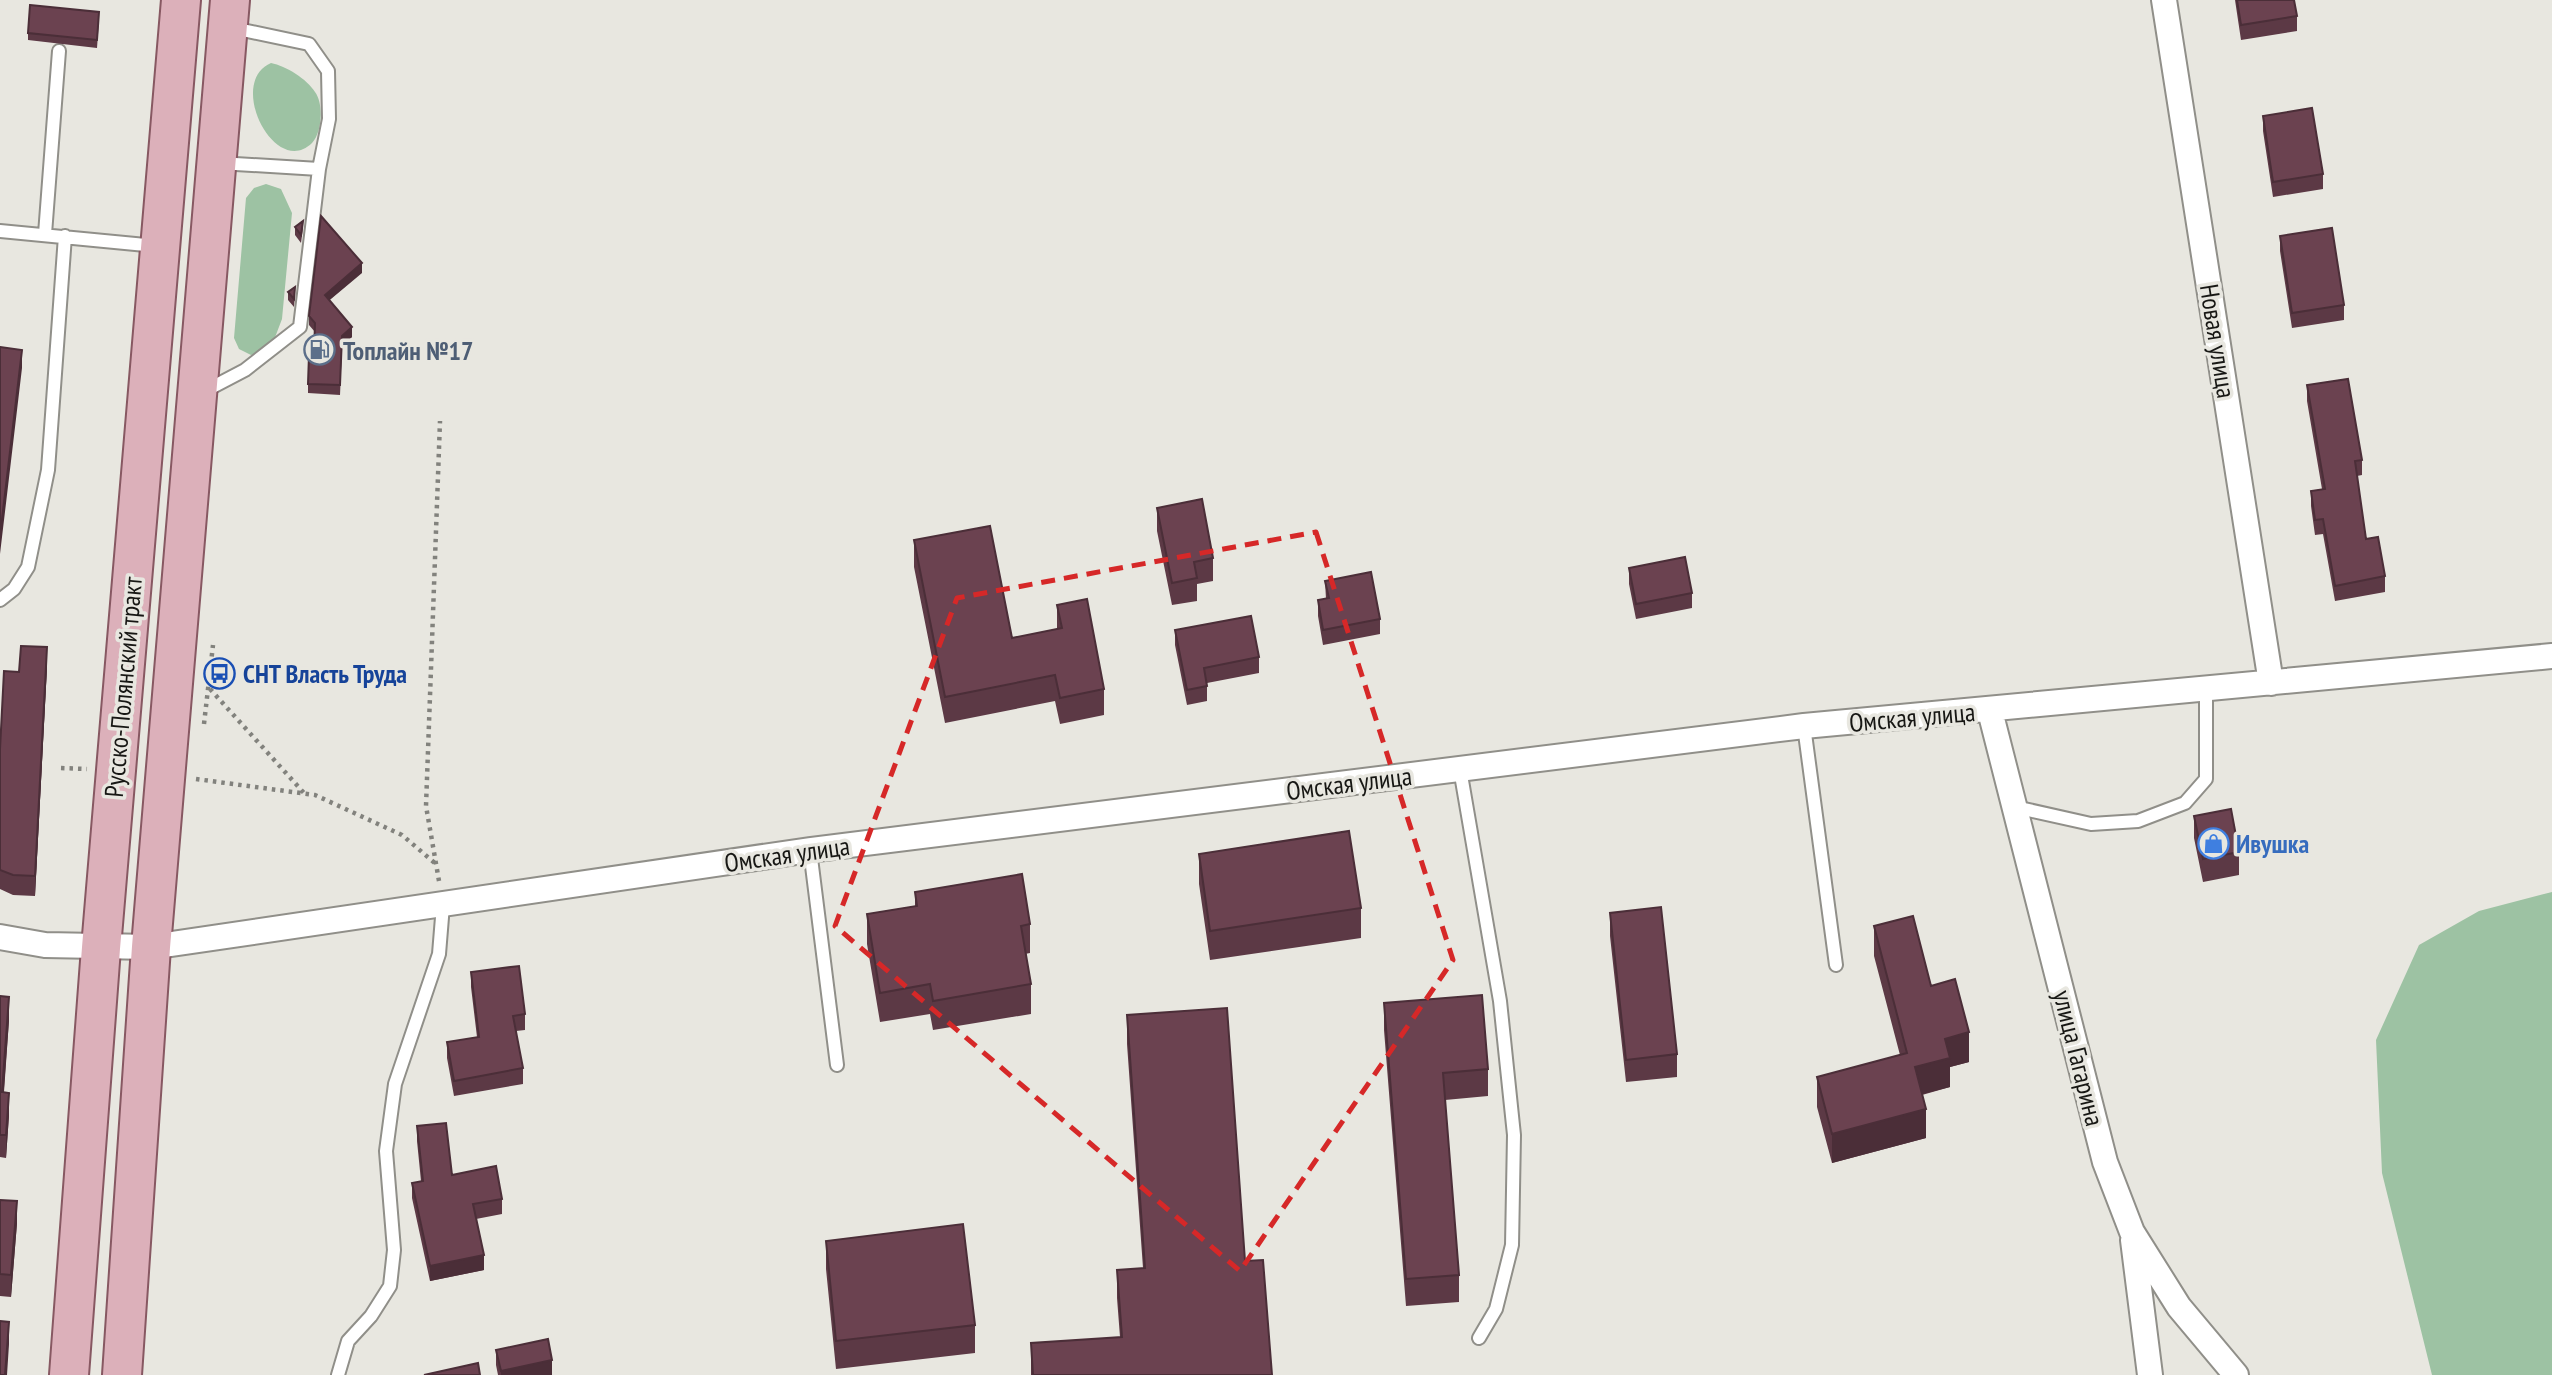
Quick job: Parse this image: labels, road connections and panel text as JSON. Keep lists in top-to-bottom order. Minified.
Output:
{"streets":{"main road":["Русско-Полянский тракт"],"street":["Новая улица","Омская улица","улица Гагарина"]},"crossings":[["Новая улица","Омская улица"],["Русско-Полянский тракт","Омская улица"],["Омская улица","улица Гагарина"]],"places":{"fuel station":["Топлайн №17"],"bus stop":["СНТ Власть Труда"],"shop":["Ивушка"]}}
